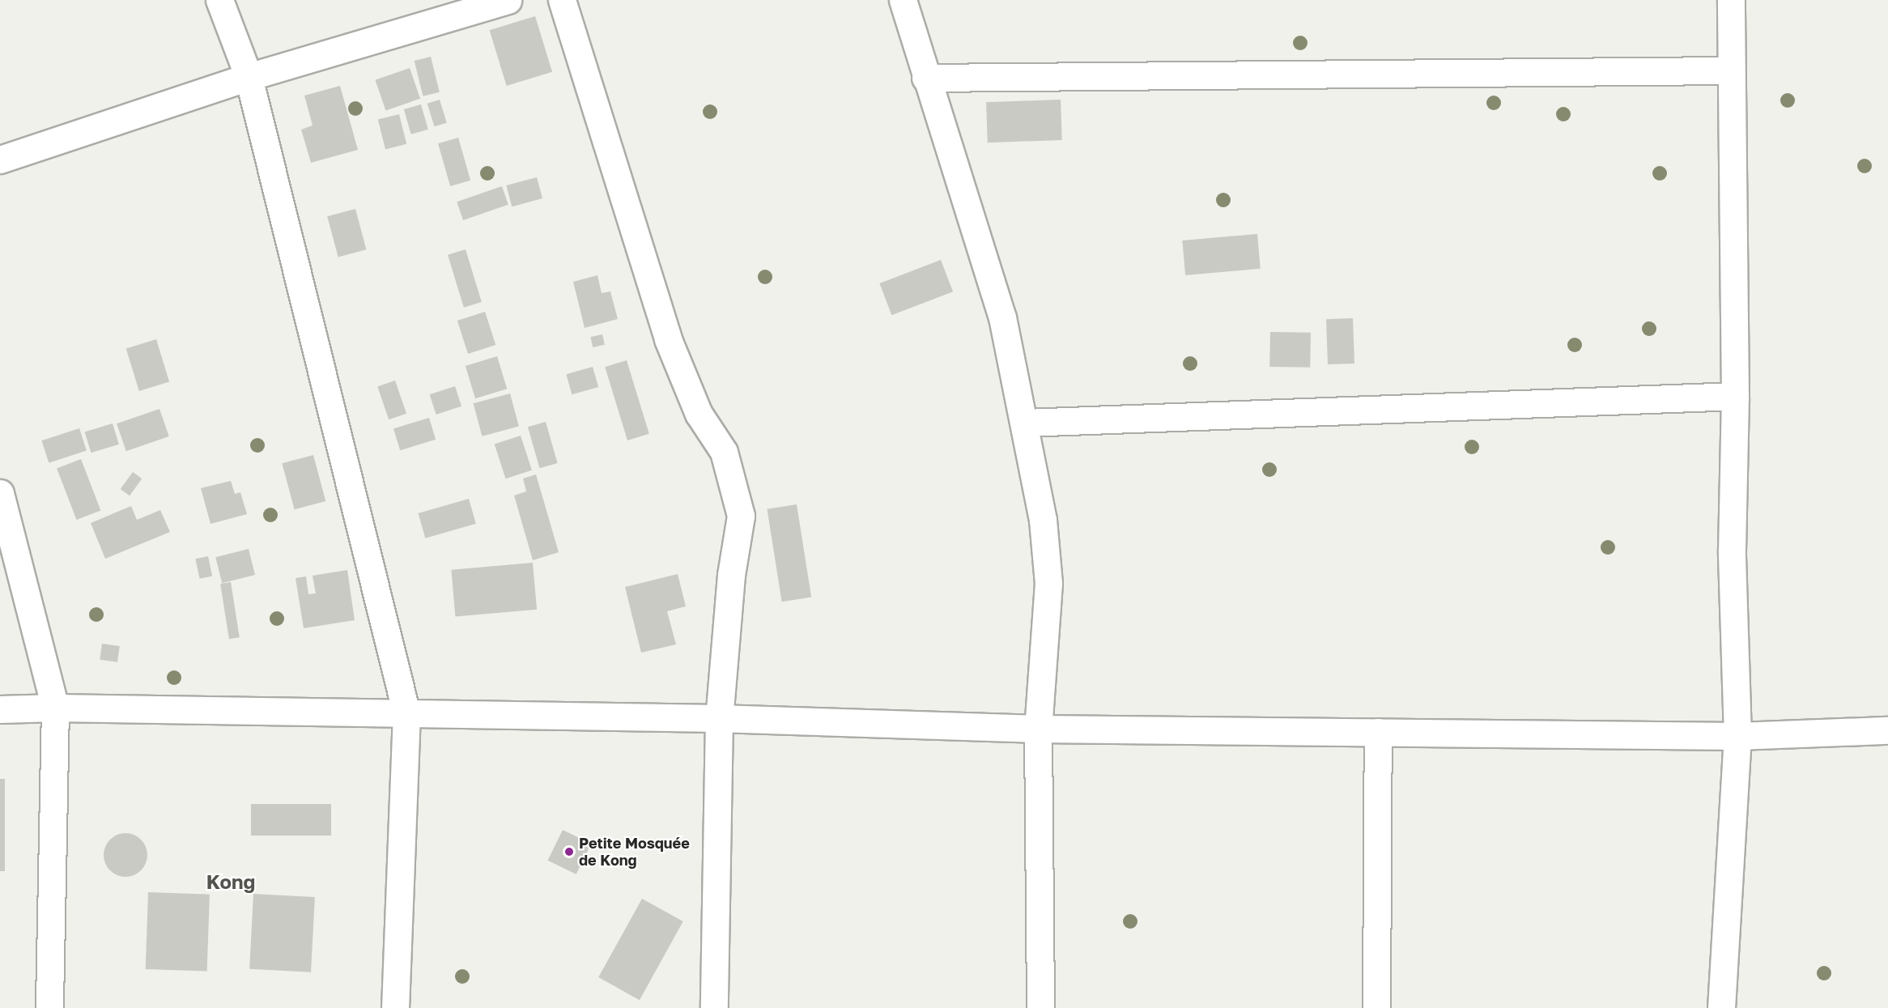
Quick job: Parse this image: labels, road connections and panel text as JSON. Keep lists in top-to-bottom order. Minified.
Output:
{"districts":["Kong"],"places":["Petite Mosquée de Kong"]}
